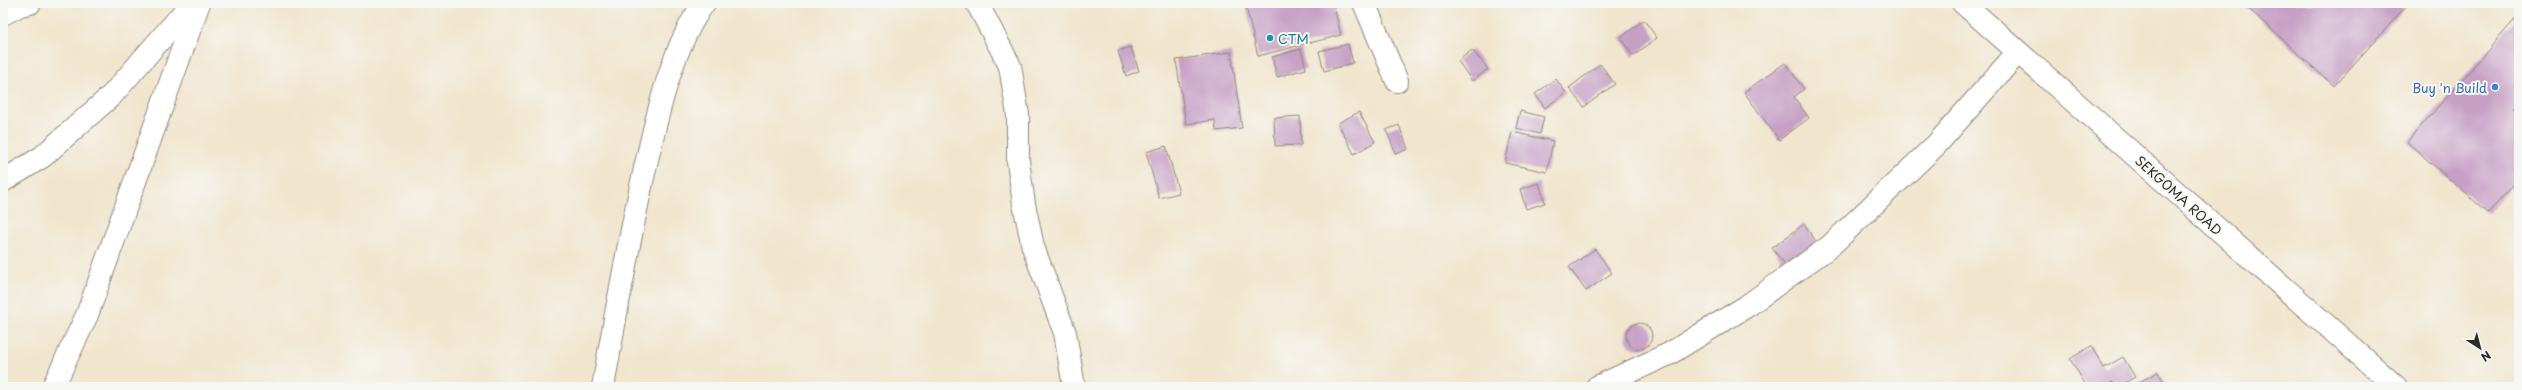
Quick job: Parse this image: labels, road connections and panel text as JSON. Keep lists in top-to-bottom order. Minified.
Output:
{"streets":{"main road":["SEKGOMA ROAD"]},"places":["CTM","Buy 'n Build"],"north":"bottom right"}
